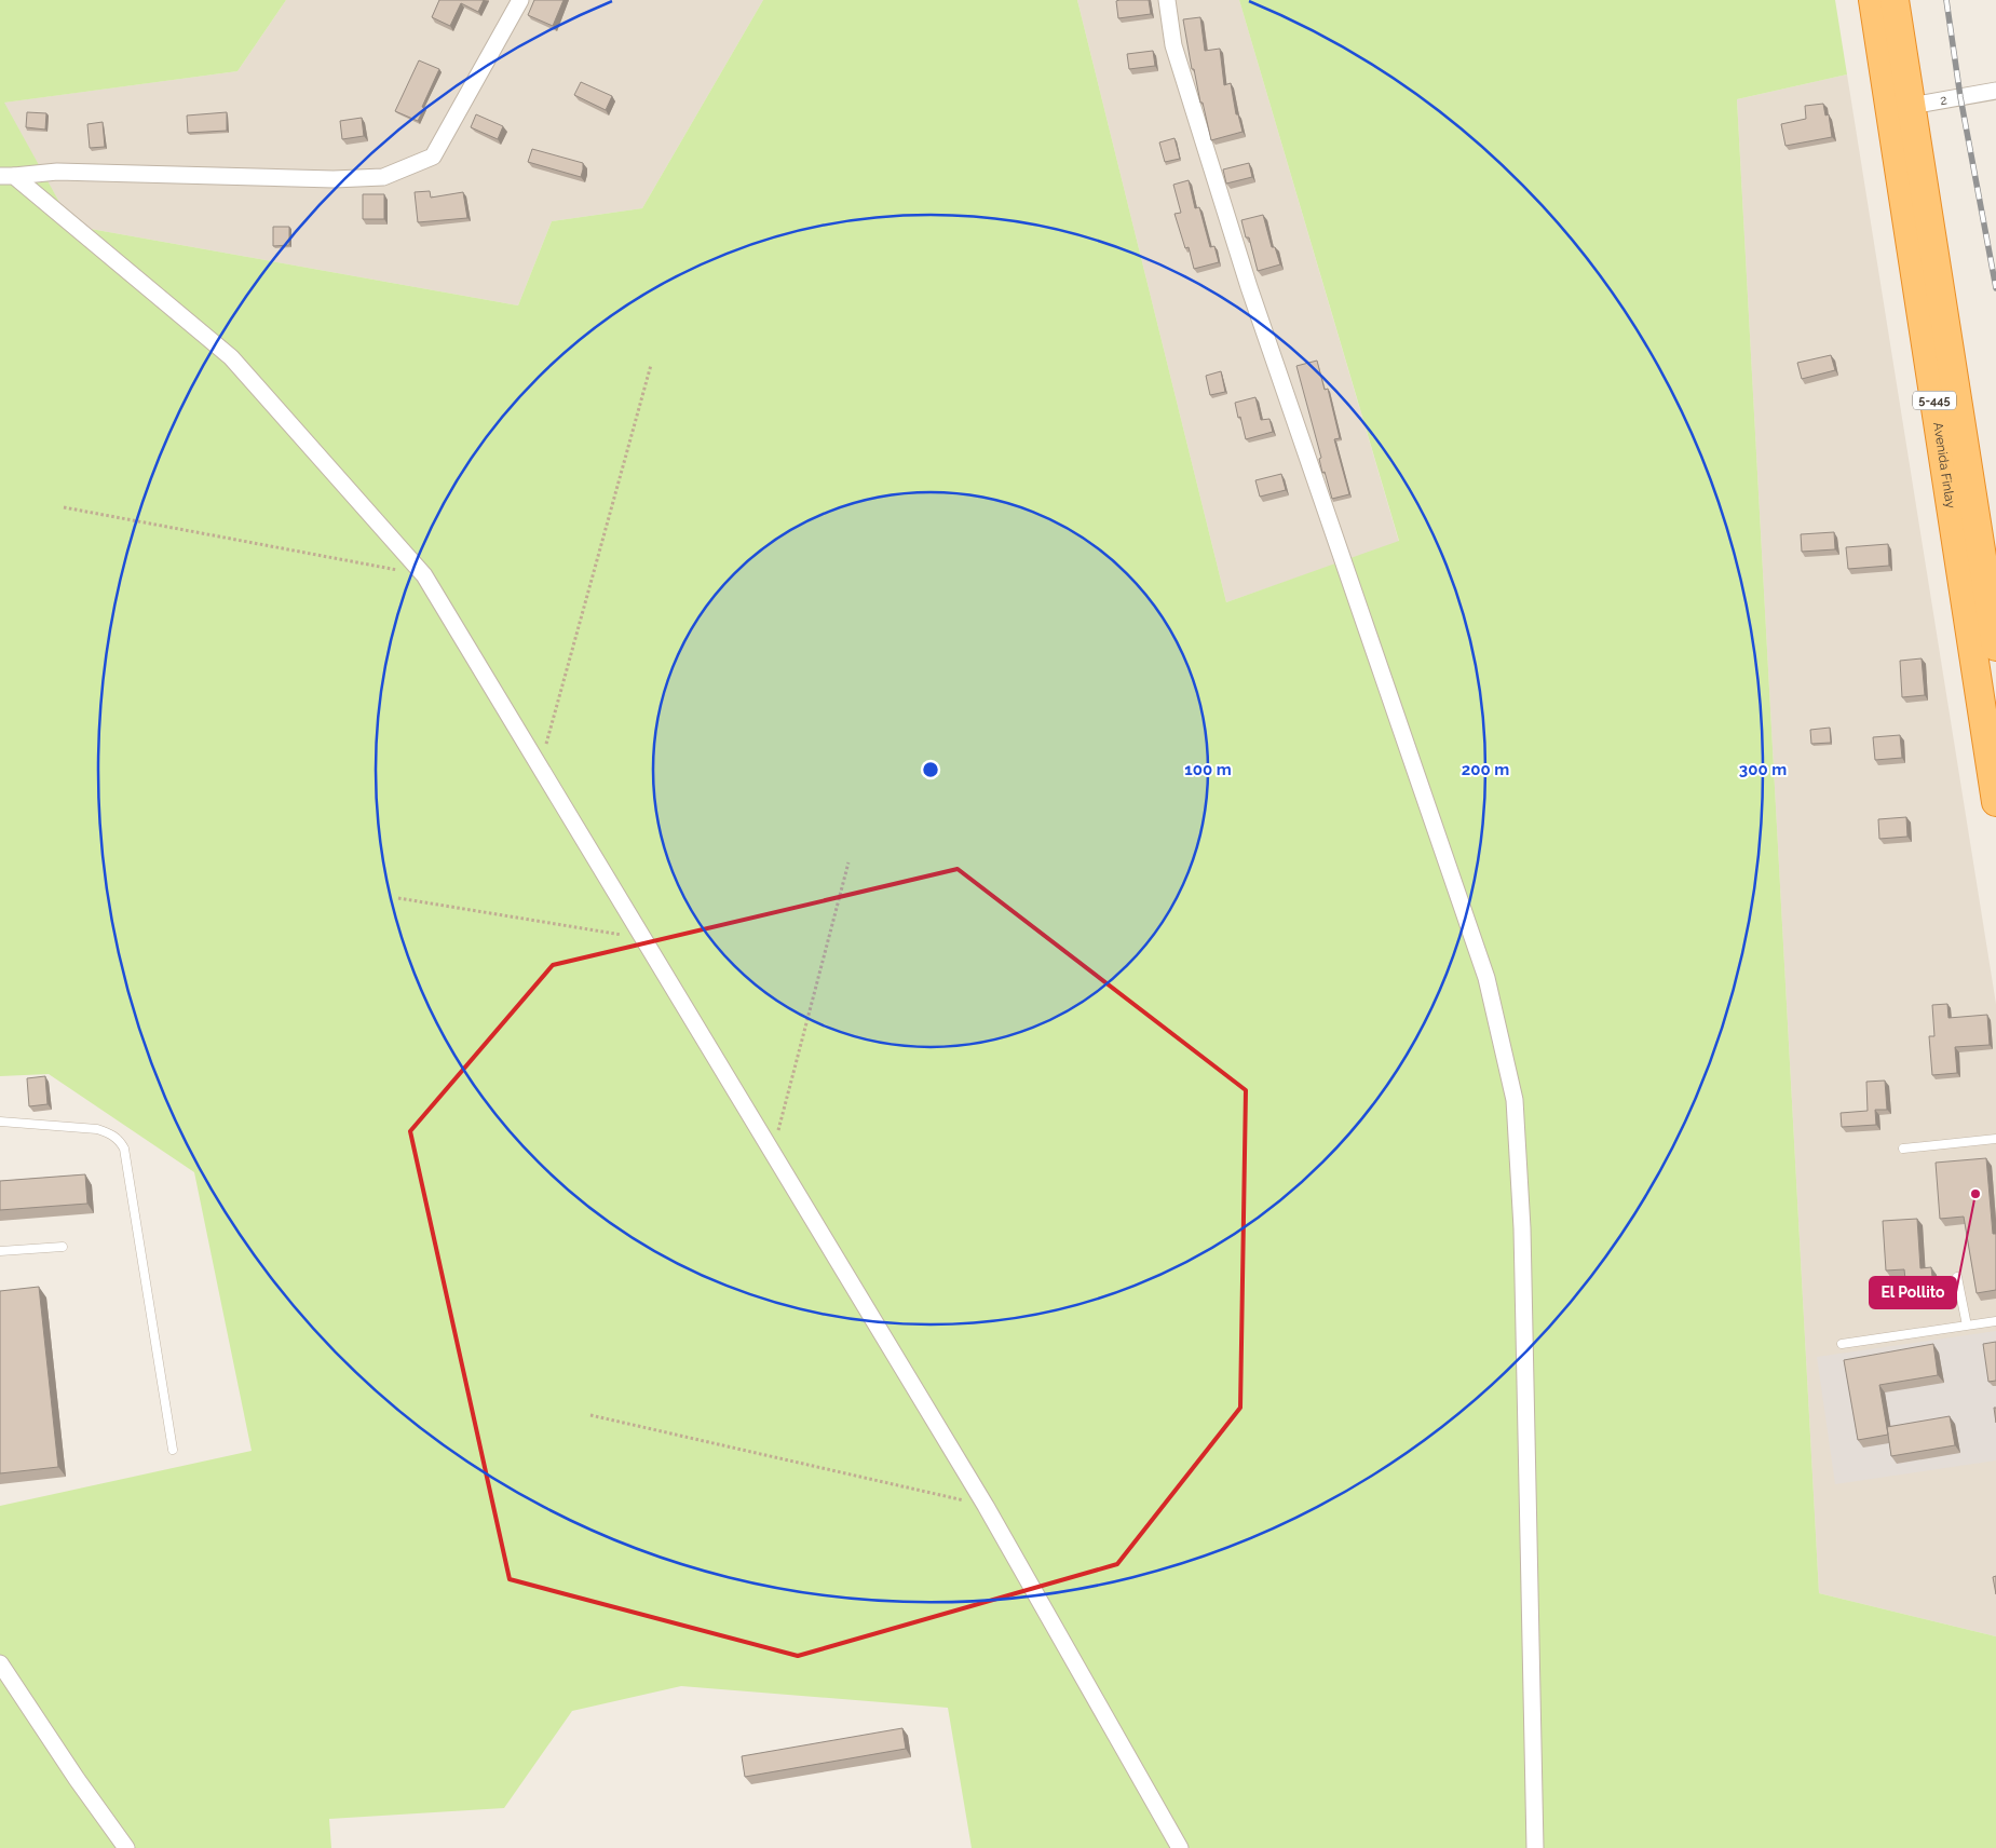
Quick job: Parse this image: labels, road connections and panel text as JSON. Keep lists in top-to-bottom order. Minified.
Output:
{"streets":{"highway":["5-445","Avenida Finlay"],"street":["2"]},"crossings":[["2","Avenida Finlay"]],"places":["El Pollito"],"rings":["100 m","200 m","300 m"]}
